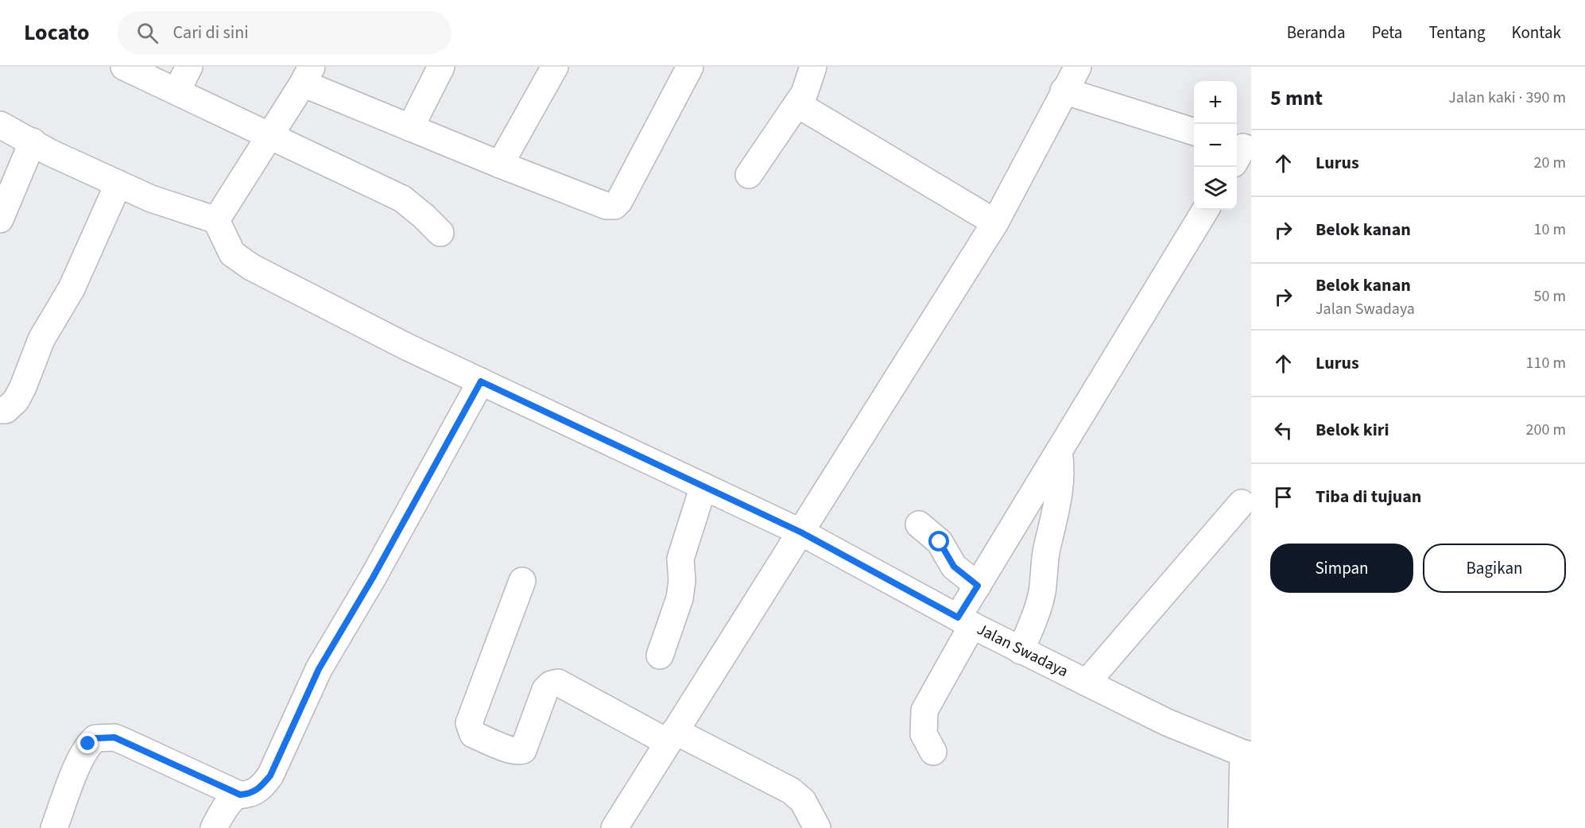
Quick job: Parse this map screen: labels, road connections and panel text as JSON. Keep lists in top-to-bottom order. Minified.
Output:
{"streets":{"street":["Jalan Swadaya"]},"page":{"header":"Locato","search":"Cari di sini","nav":["Beranda","Peta","Tentang","Kontak"],"heading":["5 mnt","Jalan kaki · 390 m"],"map_buttons":["+","−"],"list":[["Lurus","20 m"],["Belok kanan","10 m"],["Belok kanan","Jalan Swadaya","50 m"],["Lurus","110 m"],["Belok kiri","200 m"],"Tiba di tujuan"],"buttons":["Simpan","Bagikan"]}}
